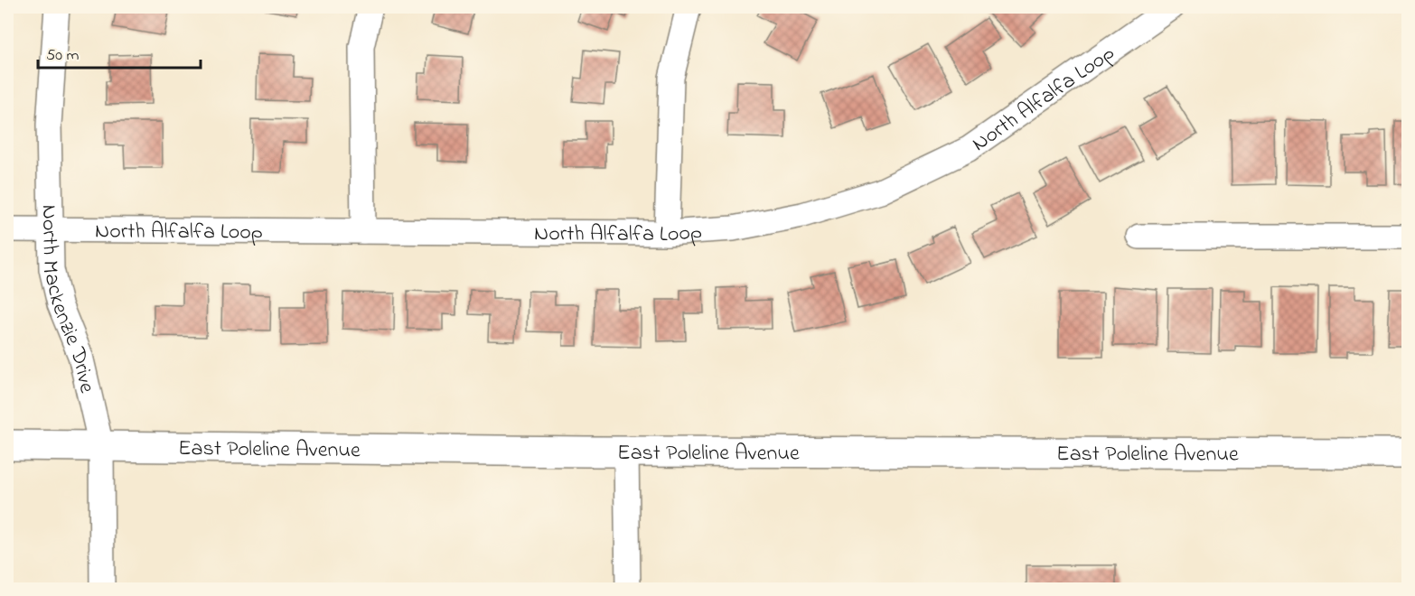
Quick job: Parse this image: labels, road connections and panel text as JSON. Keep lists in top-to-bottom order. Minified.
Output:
{"streets":{"main road":["East Poleline Avenue"],"street":["North Alfalfa Loop","North Mackenzie Drive"]},"crossings":[["North Alfalfa Loop","North Mackenzie Drive"],["North Mackenzie Drive","East Poleline Avenue"]],"scale_bar":"50 m"}
